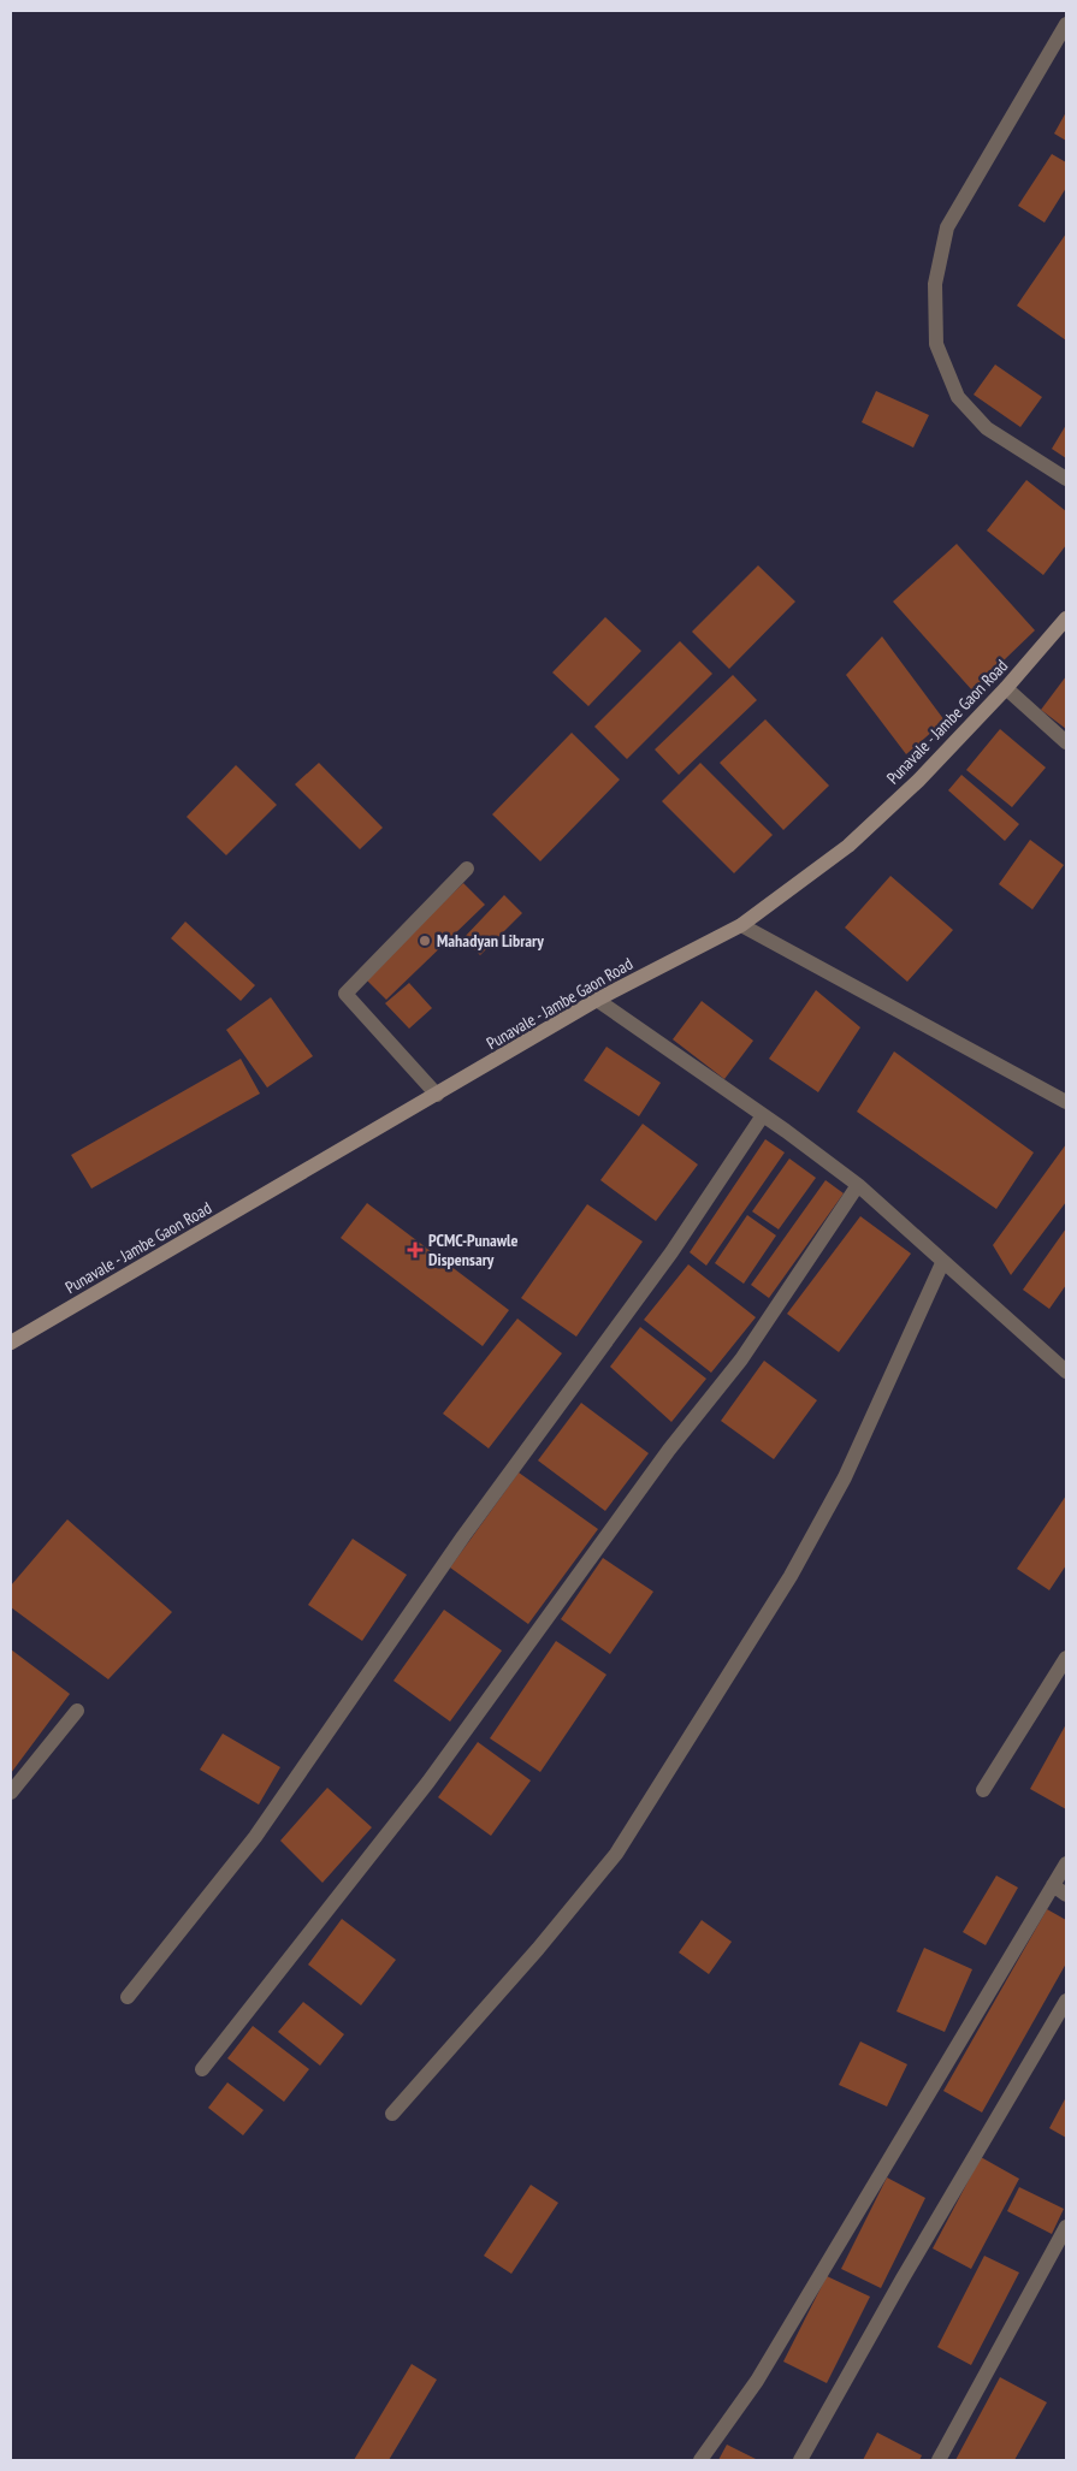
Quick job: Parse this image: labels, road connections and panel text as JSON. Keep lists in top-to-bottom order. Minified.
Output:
{"streets":{"street":["Punavale - Jambe Gaon Road"]},"places":{"other":["Mahadyan Library"],"health":["PCMC-Punawle Dispensary"]}}
